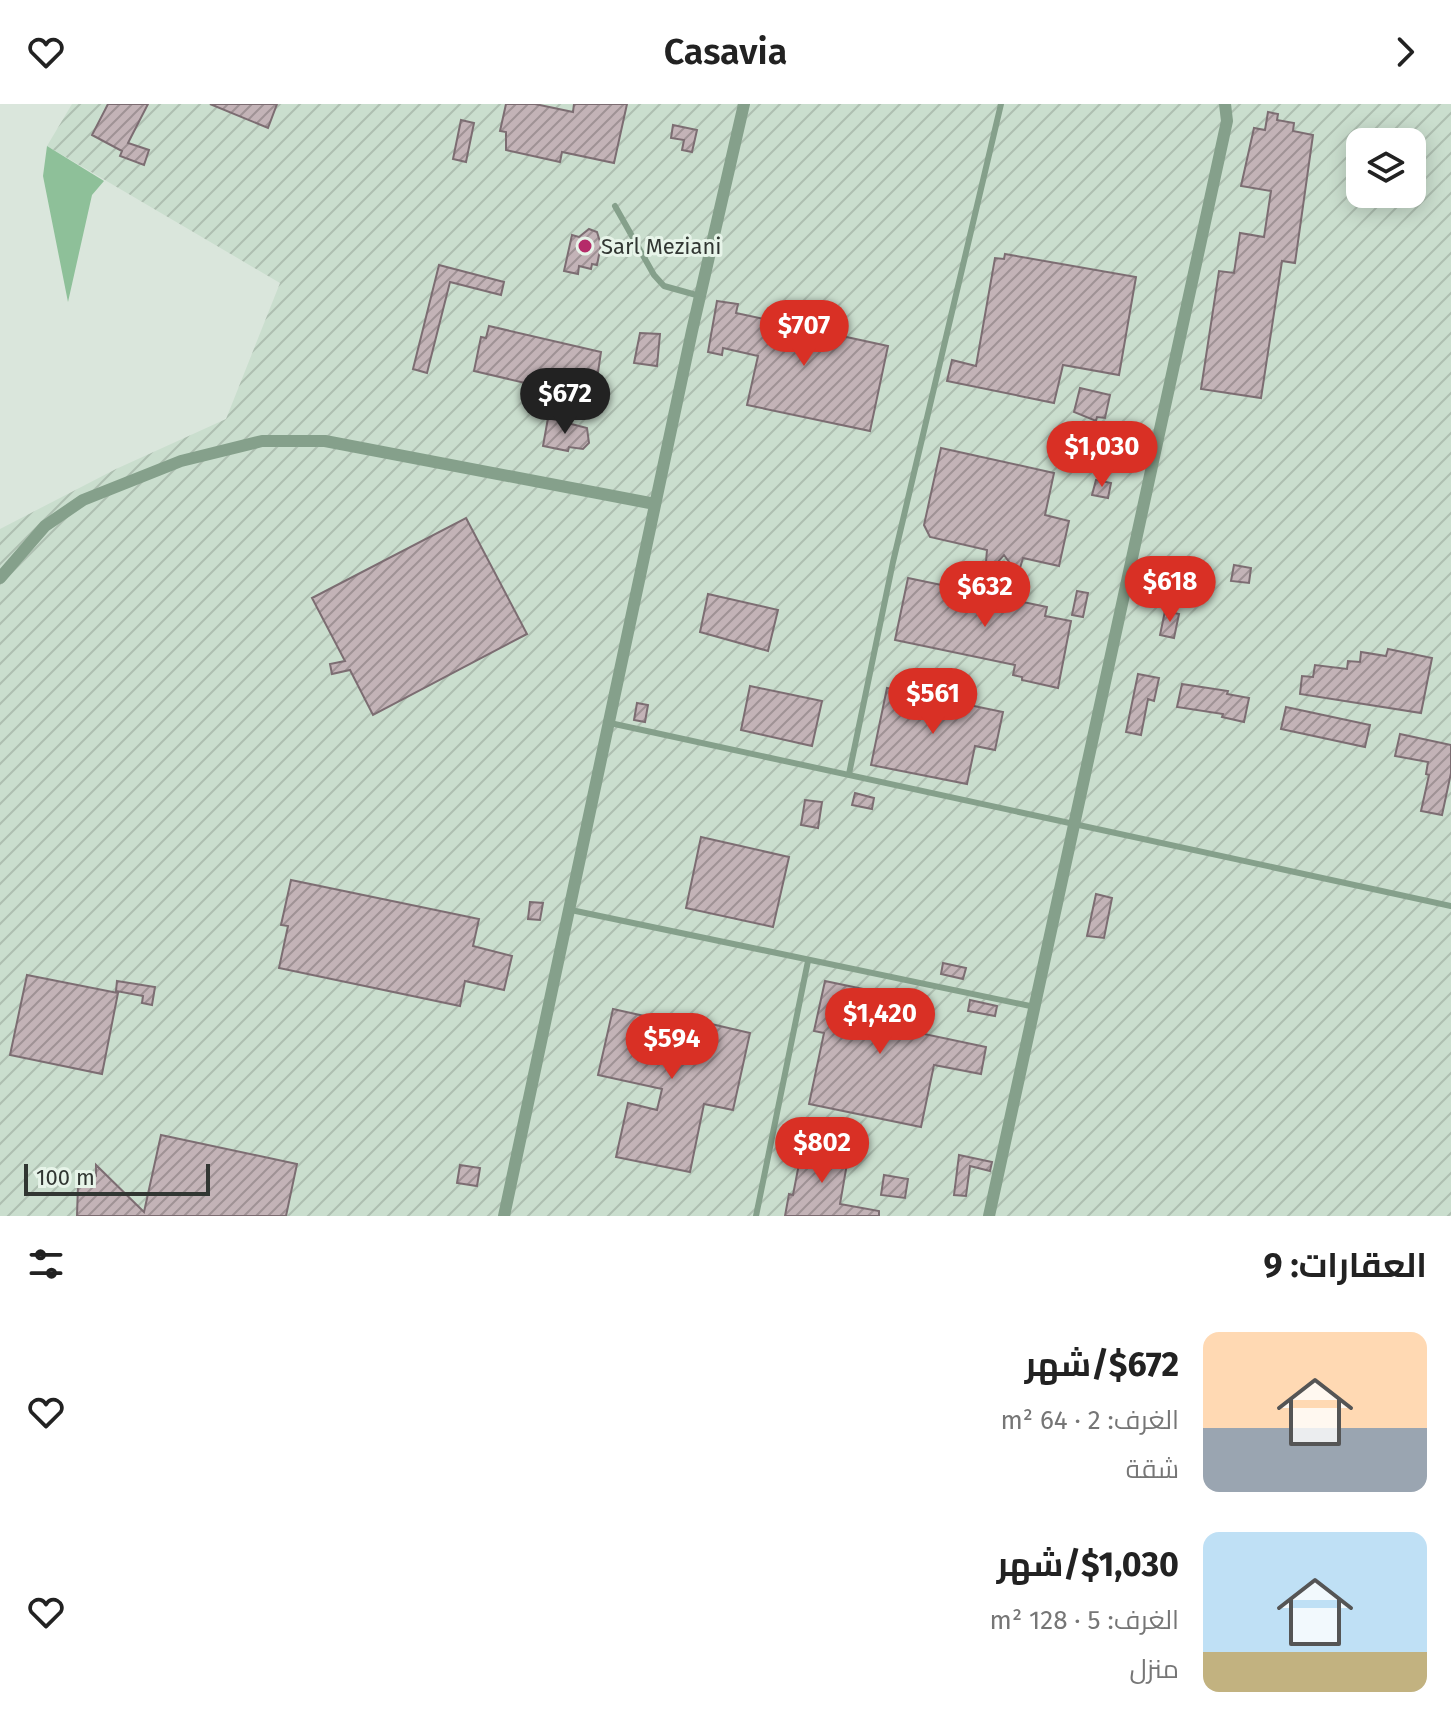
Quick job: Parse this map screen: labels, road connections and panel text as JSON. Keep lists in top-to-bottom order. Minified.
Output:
{"places":["Sarl Meziani"],"scale_bar":"100 m","page":{"header":"Casavia","price":["$707","$672","$1,030","$618","$632","$561","$1,420","$594","$802"],"scale":"100 m","heading":"العقارات: 9","list":[{"name":"$672/شهر","note":"الغرف: 2 · 64 m² · شقة"},{"name":"$1,030/شهر","note":"الغرف: 5 · 128 m² · منزل"}]}}
